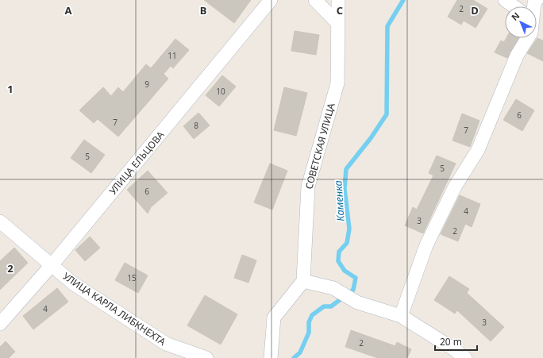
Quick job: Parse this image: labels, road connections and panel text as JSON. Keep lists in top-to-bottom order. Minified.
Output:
{"streets":{"street":["СОВЕТСКАЯ УЛИЦА","УЛИЦА ЕЛЬЦОВА","УЛИЦА КАРЛА ЛИБКНЕХТА"]},"crossings":[["УЛИЦА ЕЛЬЦОВА","УЛИЦА КАРЛА ЛИБКНЕХТА"]],"water":["Каменка"],"house_numbers":["2","11","9","10","6","7","8","7","5","5","6","4","3","2","15","4","3","2"],"scale_bar":"20 m","north":"top left","grid":{"columns":["A","B","C","D"],"rows":["1","2"]}}
